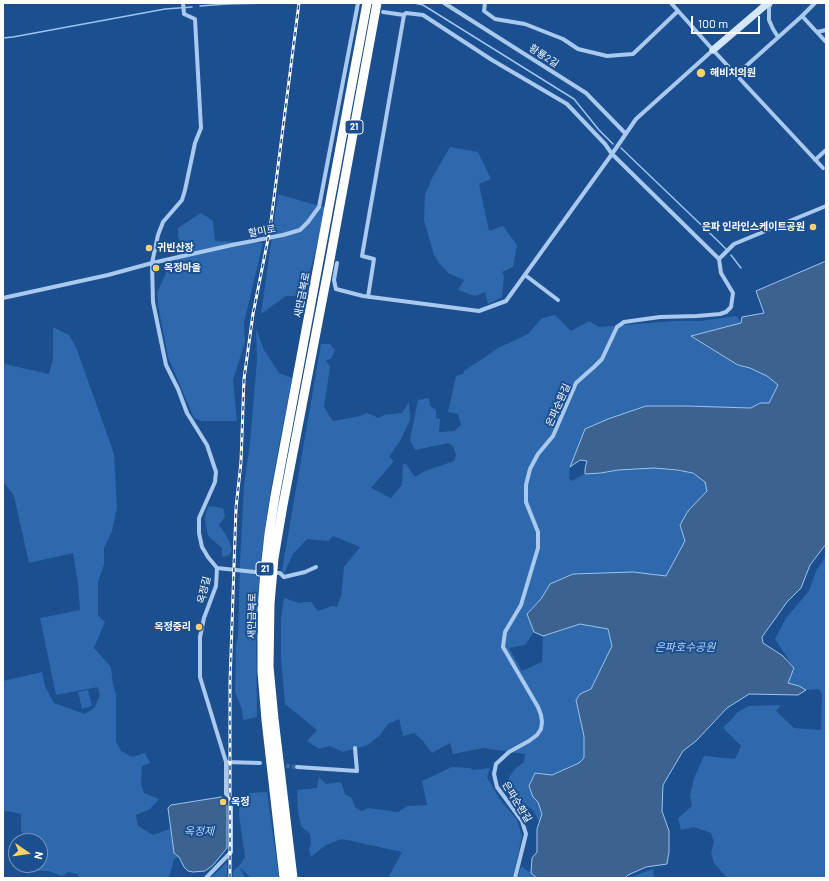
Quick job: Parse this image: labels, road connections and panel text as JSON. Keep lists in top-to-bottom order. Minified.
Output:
{"streets":{"highway":["21","새만금북로"],"street":["황룡2길","할미로","은파순환길","옥정길"]},"crossings":[["21","할미로"],["21","새만금북로"],["할미로","새만금북로"],["할미로","옥정길"]],"water":["은파호수공원","옥정제"],"places":["해비치의원","은파 인라인스케이트공원","귀빈산장","옥정마을","옥정중리","옥정"],"scale_bar":"100 m","north":"right"}
